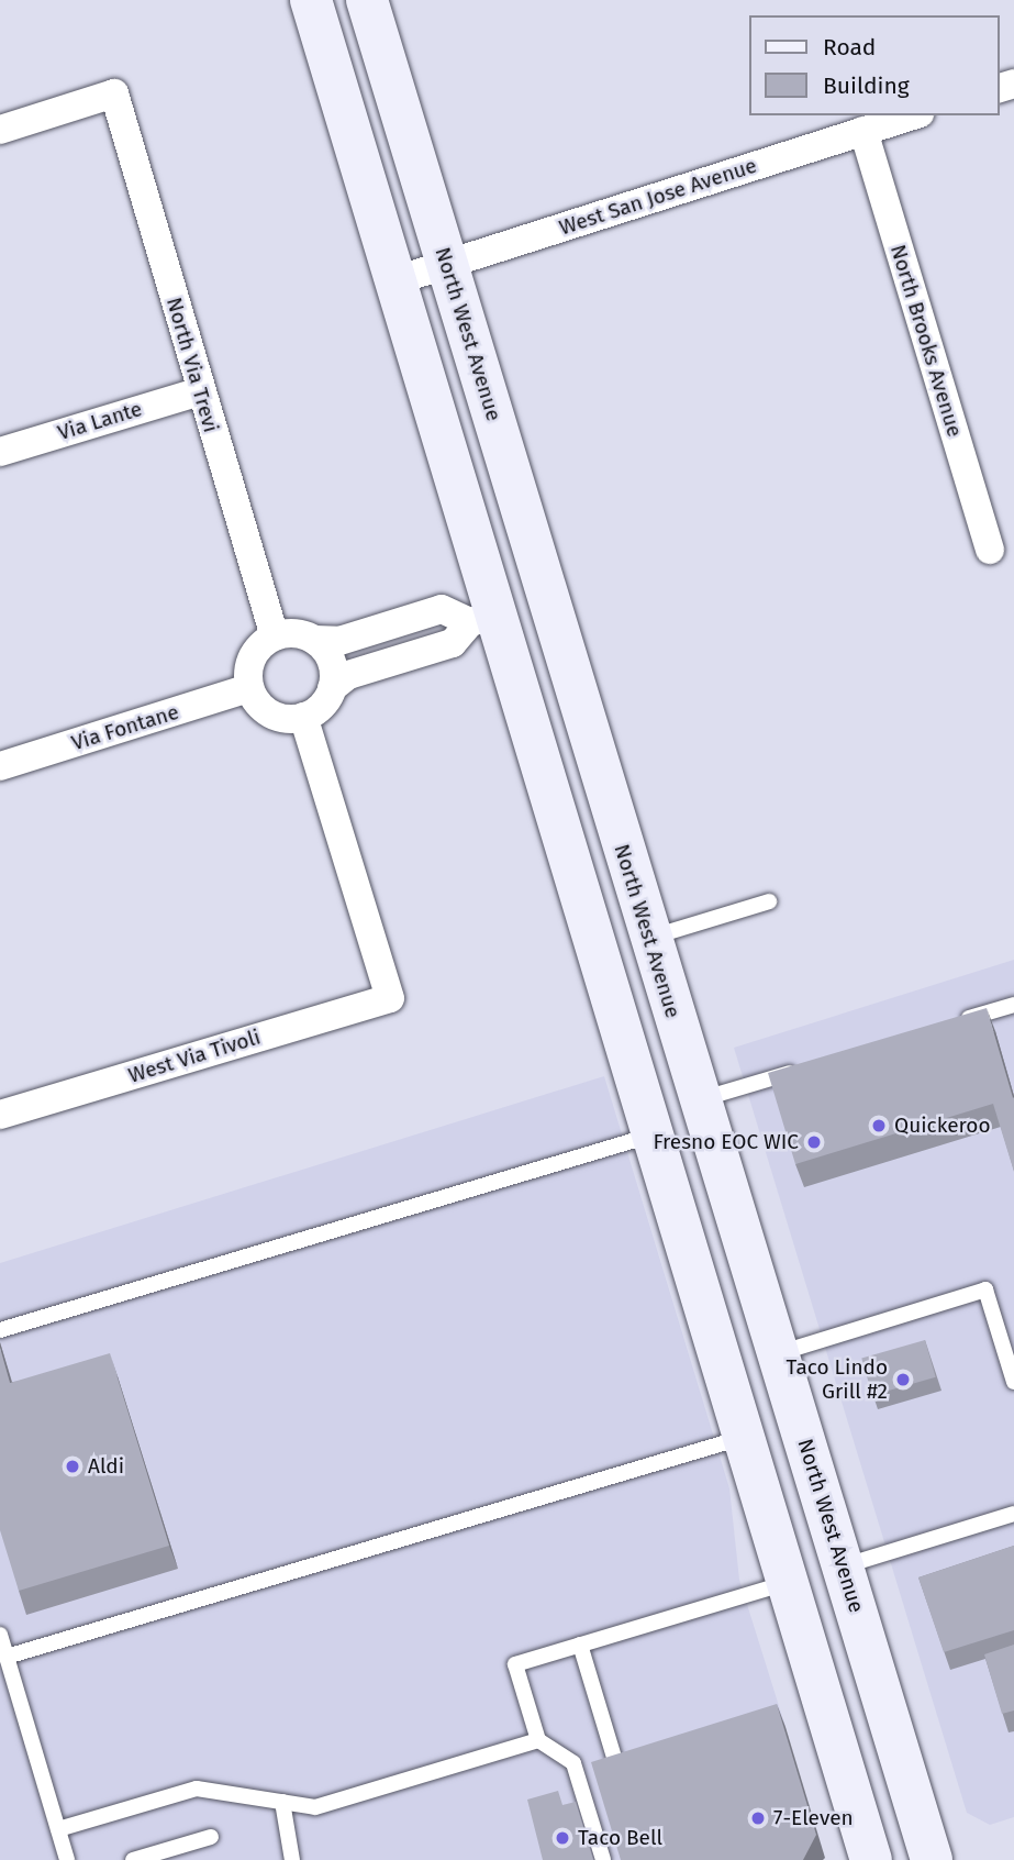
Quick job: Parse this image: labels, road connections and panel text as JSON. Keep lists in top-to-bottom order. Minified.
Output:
{"streets":{"main road":["North West Avenue"],"street":["West San Jose Avenue","North Brooks Avenue","North Via Trevi","Via Lante","Via Fontane","West Via Tivoli"]},"crossings":[["West San Jose Avenue","North West Avenue"],["West San Jose Avenue","North Brooks Avenue"],["North Via Trevi","Via Lante"],["North Via Trevi","Via Fontane"],["North Via Trevi","West Via Tivoli"],["Via Fontane","West Via Tivoli"]],"places":["Quickeroo","Fresno EOC WIC","Taco Lindo Grill #2","Aldi","7-Eleven","Taco Bell"],"legend":["Road","Building"]}
